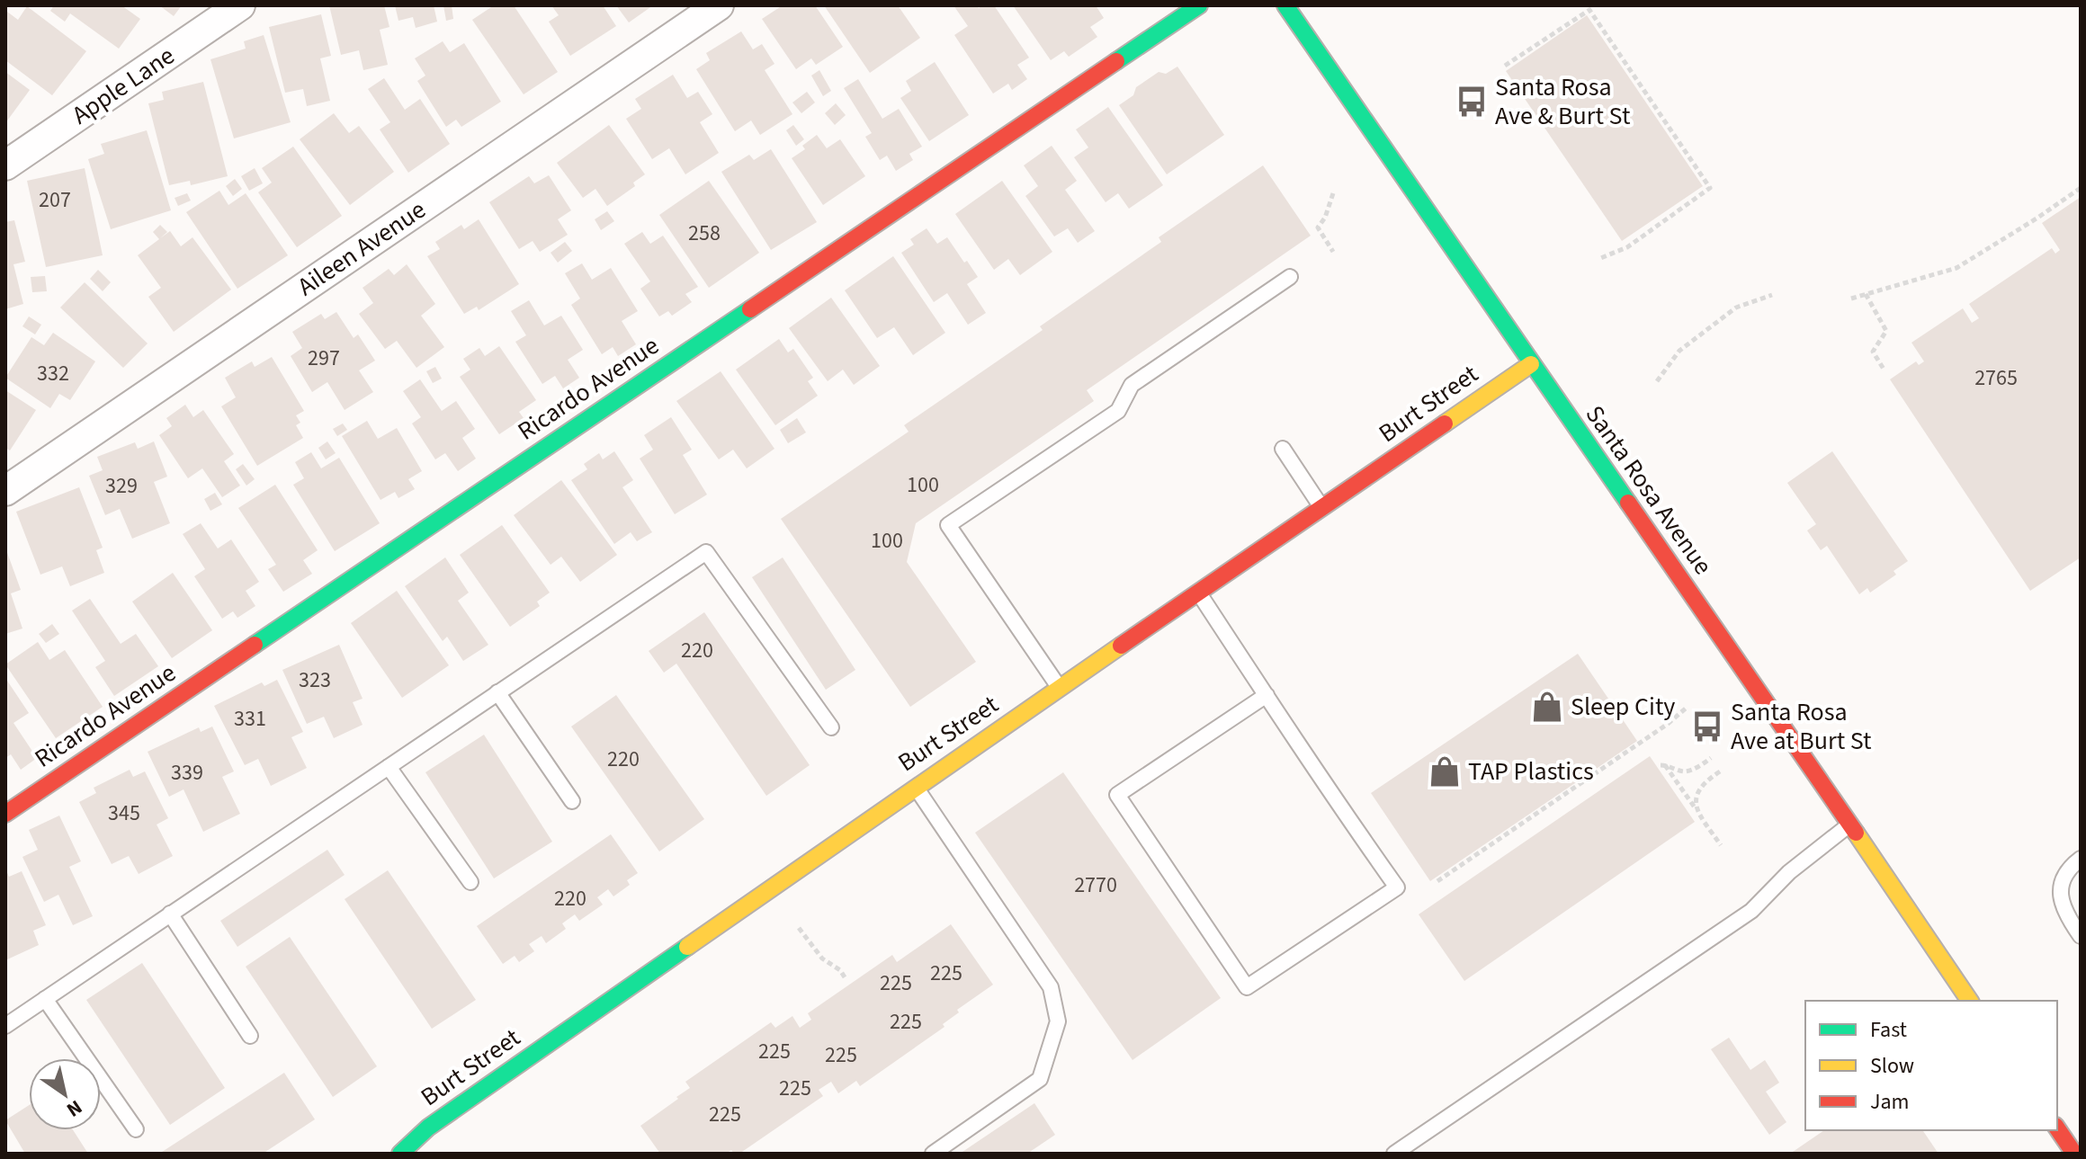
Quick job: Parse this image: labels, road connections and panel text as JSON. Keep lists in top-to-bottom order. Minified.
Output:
{"streets":{"street":["Apple Lane","Aileen Avenue","Ricardo Avenue","Burt Street","Santa Rosa Avenue"]},"crossings":[["Burt Street","Santa Rosa Avenue"]],"places":{"bus stop":["Santa Rosa Ave & Burt St","Santa Rosa Ave at Burt St"],"shop":["Sleep City","TAP Plastics"]},"house_numbers":["207","258","297","332","2765","100","329","100","220","323","331","220","339","345","2770","220","225","225","225","225","225","225","225"],"legend":["Fast","Slow","Jam"],"north":"bottom right"}
